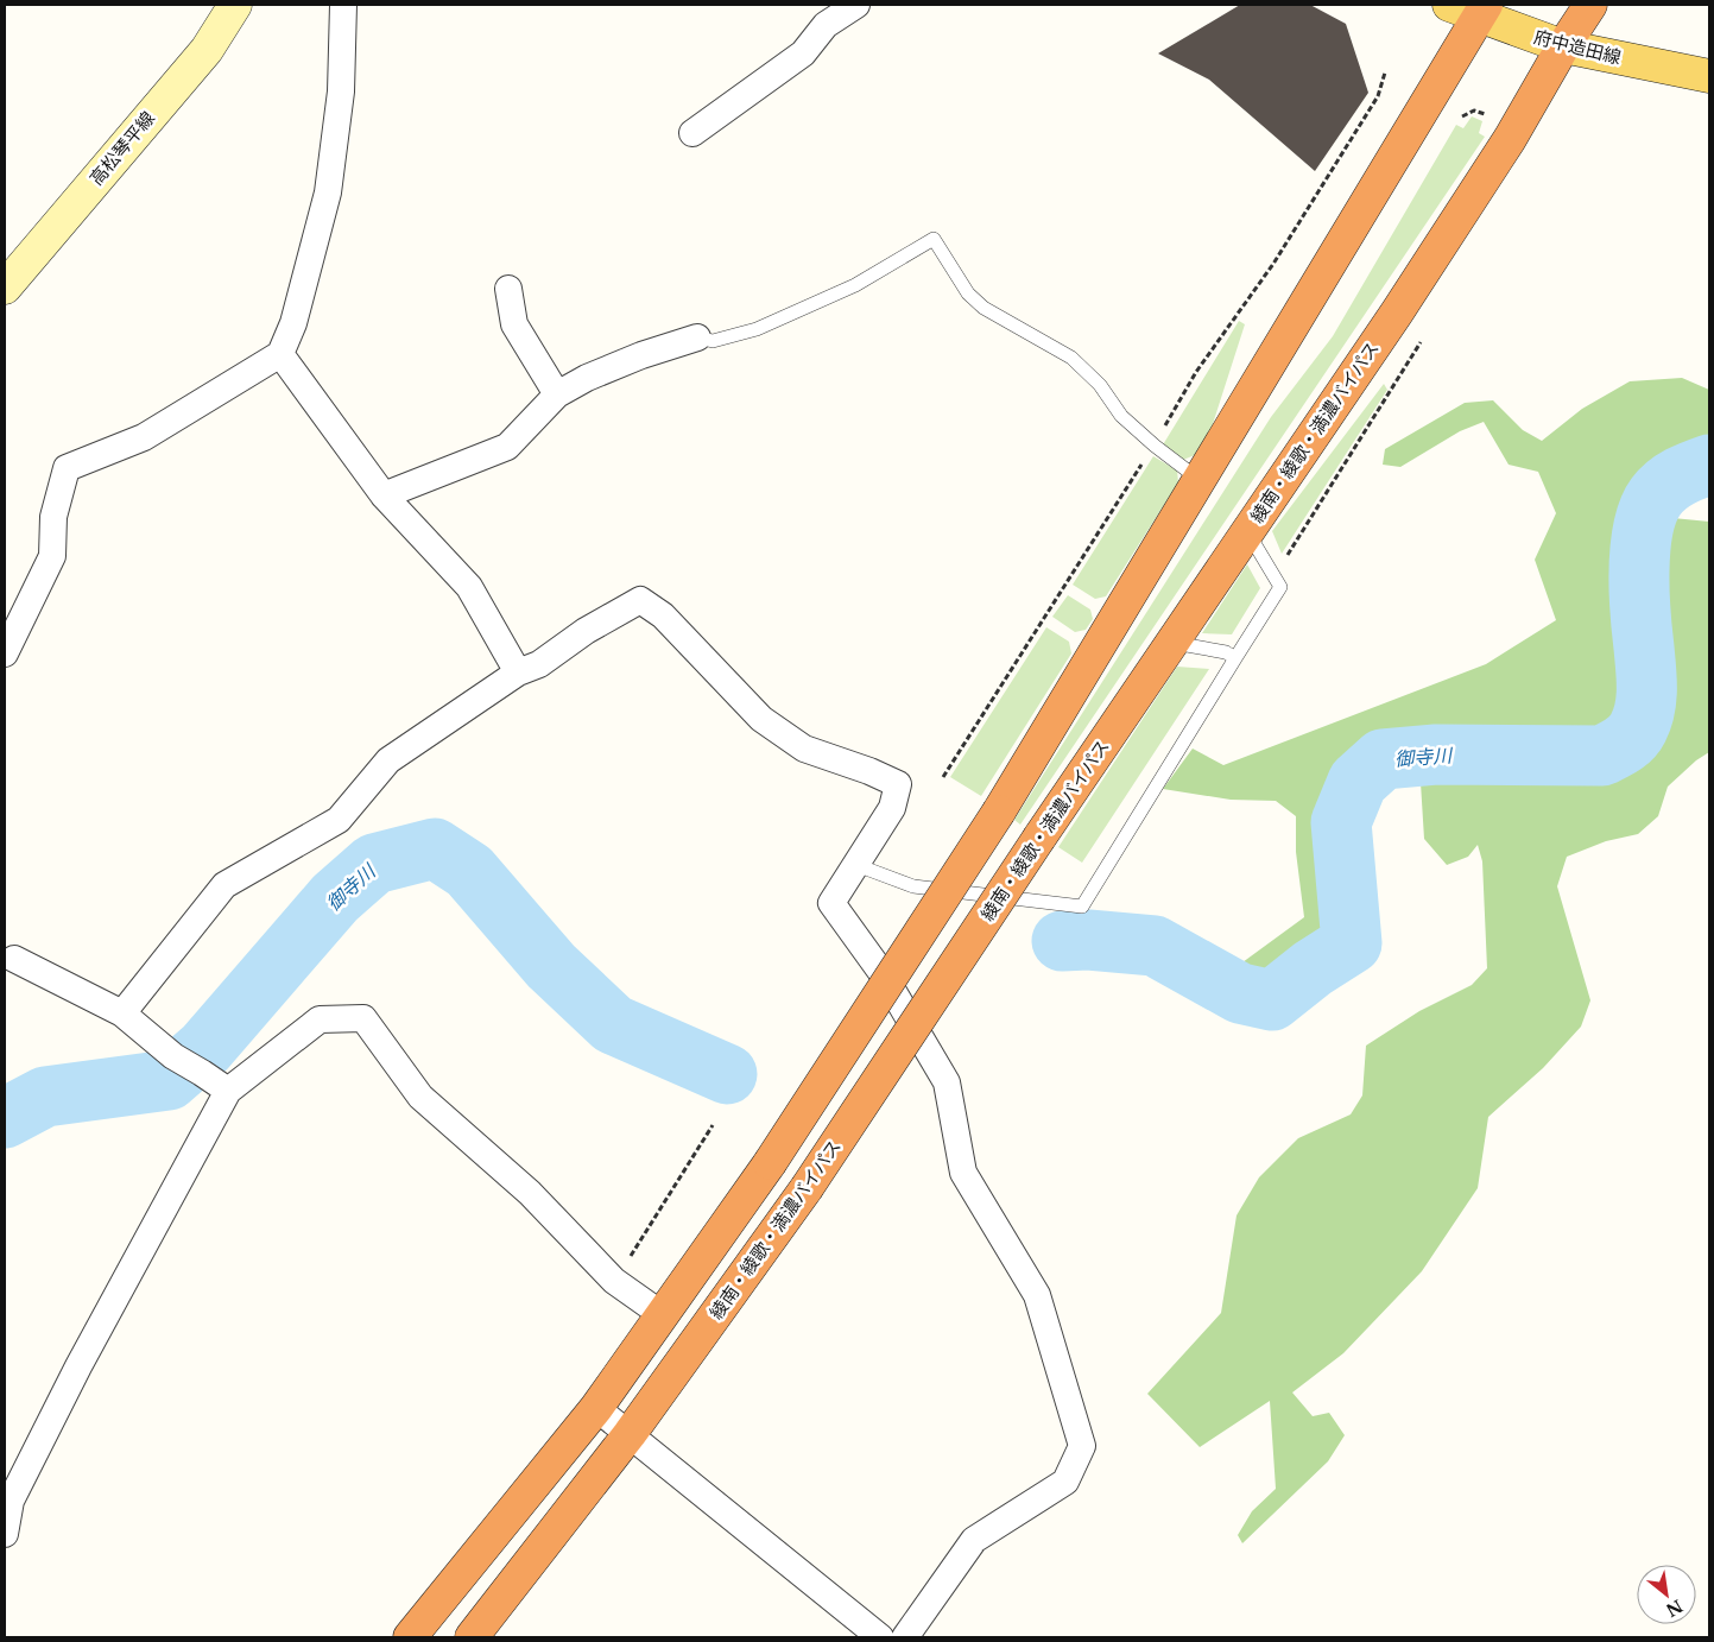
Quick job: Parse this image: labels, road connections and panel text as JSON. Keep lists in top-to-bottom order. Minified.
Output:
{"streets":{"highway":["綾南・綾歌・満濃バイパス"],"main road":["府中造田線","高松琴平線"]},"crossings":[["府中造田線","綾南・綾歌・満濃バイパス"]],"water":["御寺川"],"north":"bottom right"}
